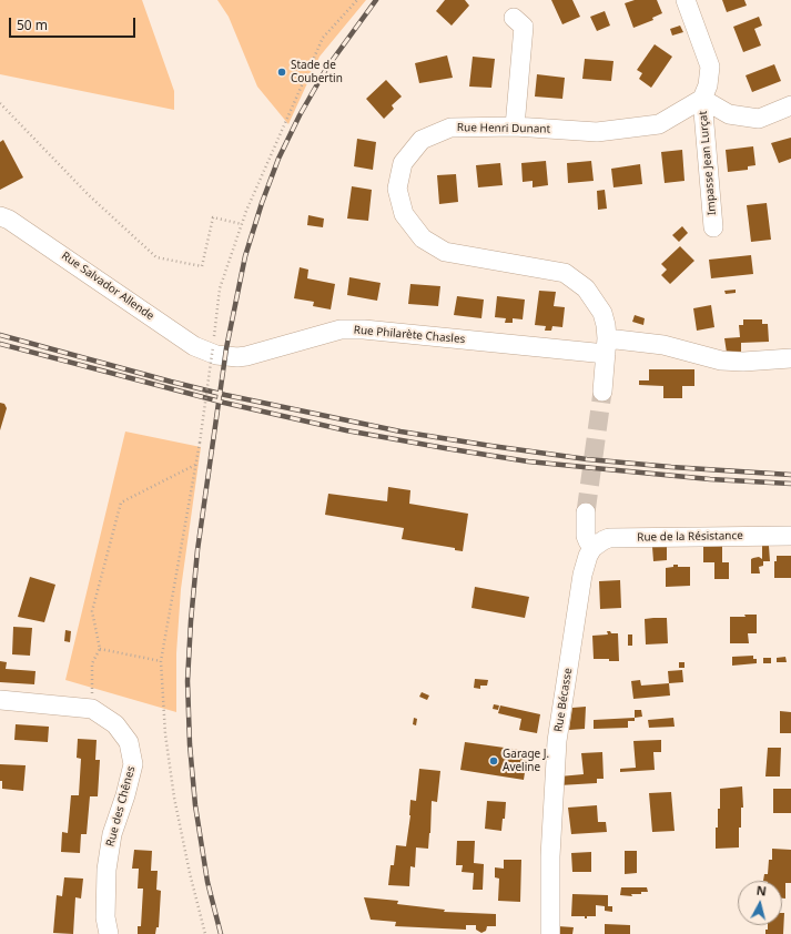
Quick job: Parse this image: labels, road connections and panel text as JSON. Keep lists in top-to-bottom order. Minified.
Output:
{"streets":{"street":["Rue Henri Dunant","Impasse Jean Lurçat","Rue Salvador Allende","Rue Philarète Chasles","Rue de la Résistance","Rue Bécasse","Rue des Chênes"]},"crossings":[["Rue Henri Dunant","Impasse Jean Lurçat"],["Rue Henri Dunant","Rue Philarète Chasles"],["Rue Salvador Allende","Rue Philarète Chasles"],["Rue de la Résistance","Rue Bécasse"]],"places":["Stade de Coubertin","Garage J. Aveline"],"scale_bar":"50 m","north":"top"}
